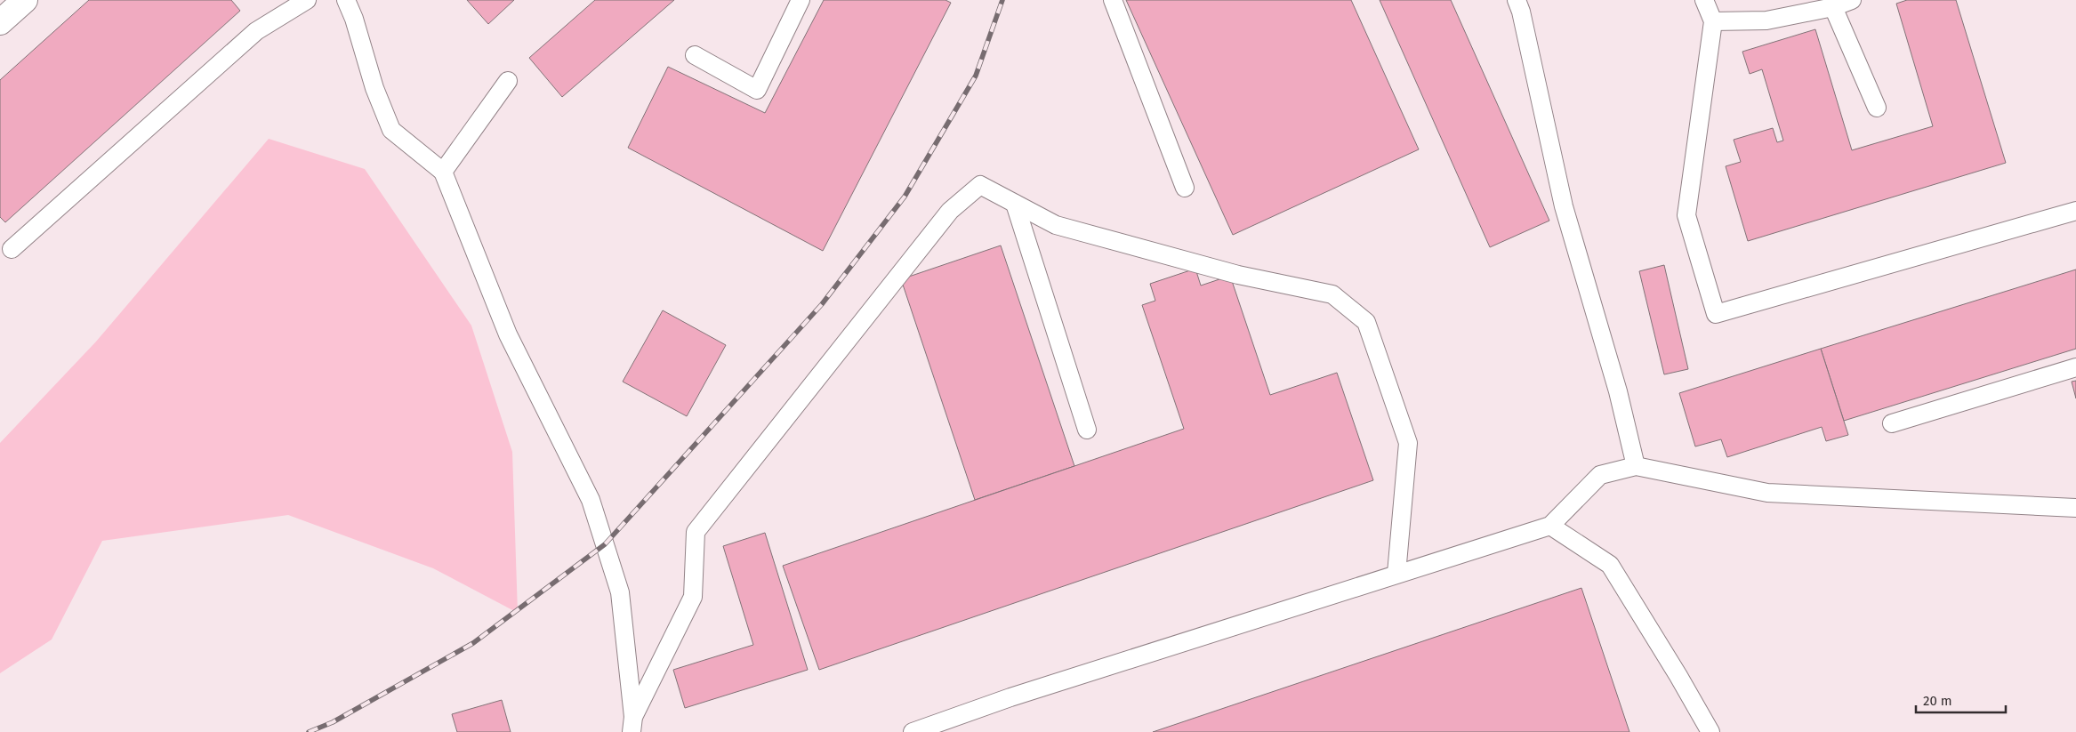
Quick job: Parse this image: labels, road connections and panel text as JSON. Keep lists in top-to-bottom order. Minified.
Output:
{"scale_bar":"20 m"}
